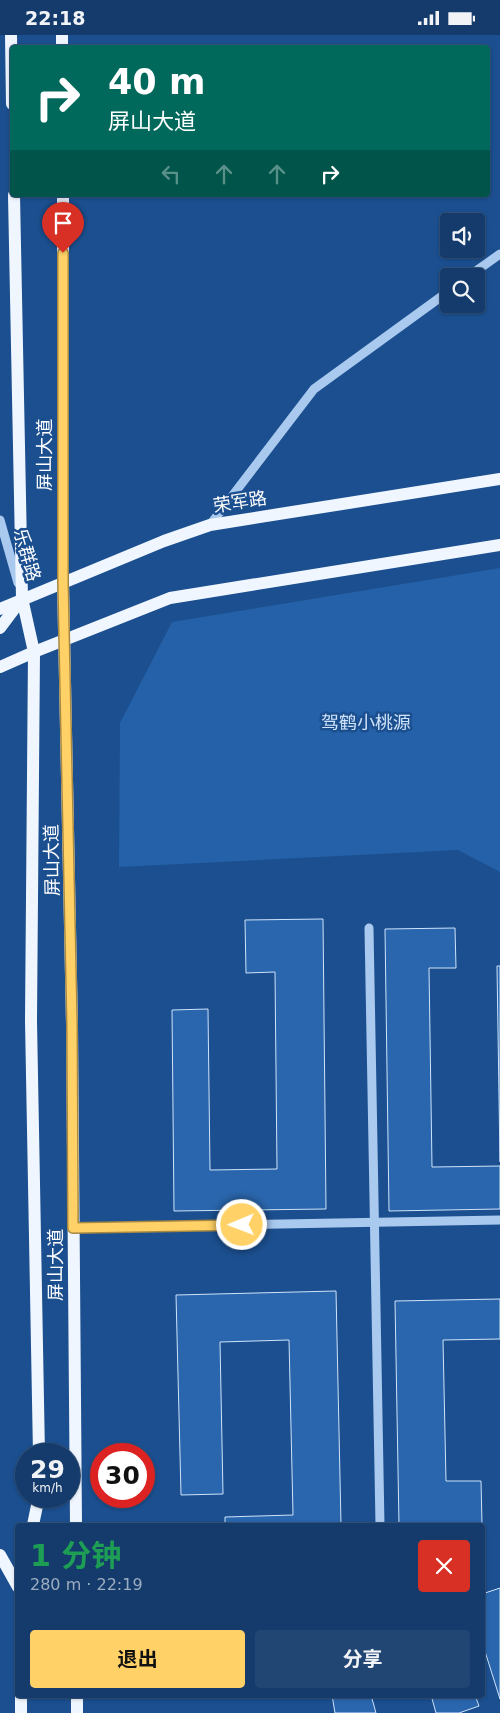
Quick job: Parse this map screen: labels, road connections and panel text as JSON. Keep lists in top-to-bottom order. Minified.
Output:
{"streets":{"main road":["屏山大道","荣军路"],"street":["乐群路"]},"crossings":[["屏山大道","荣军路"],["屏山大道","乐群路"],["荣军路","乐群路"]],"parks":["驾鹤小桃源"],"page":{"status":"22:18","turn":["40 m","屏山大道"],"speed":"29 km/h","limit":"30","heading":["1 分钟","280 m · 22:19"],"buttons":["退出","分享"]}}
